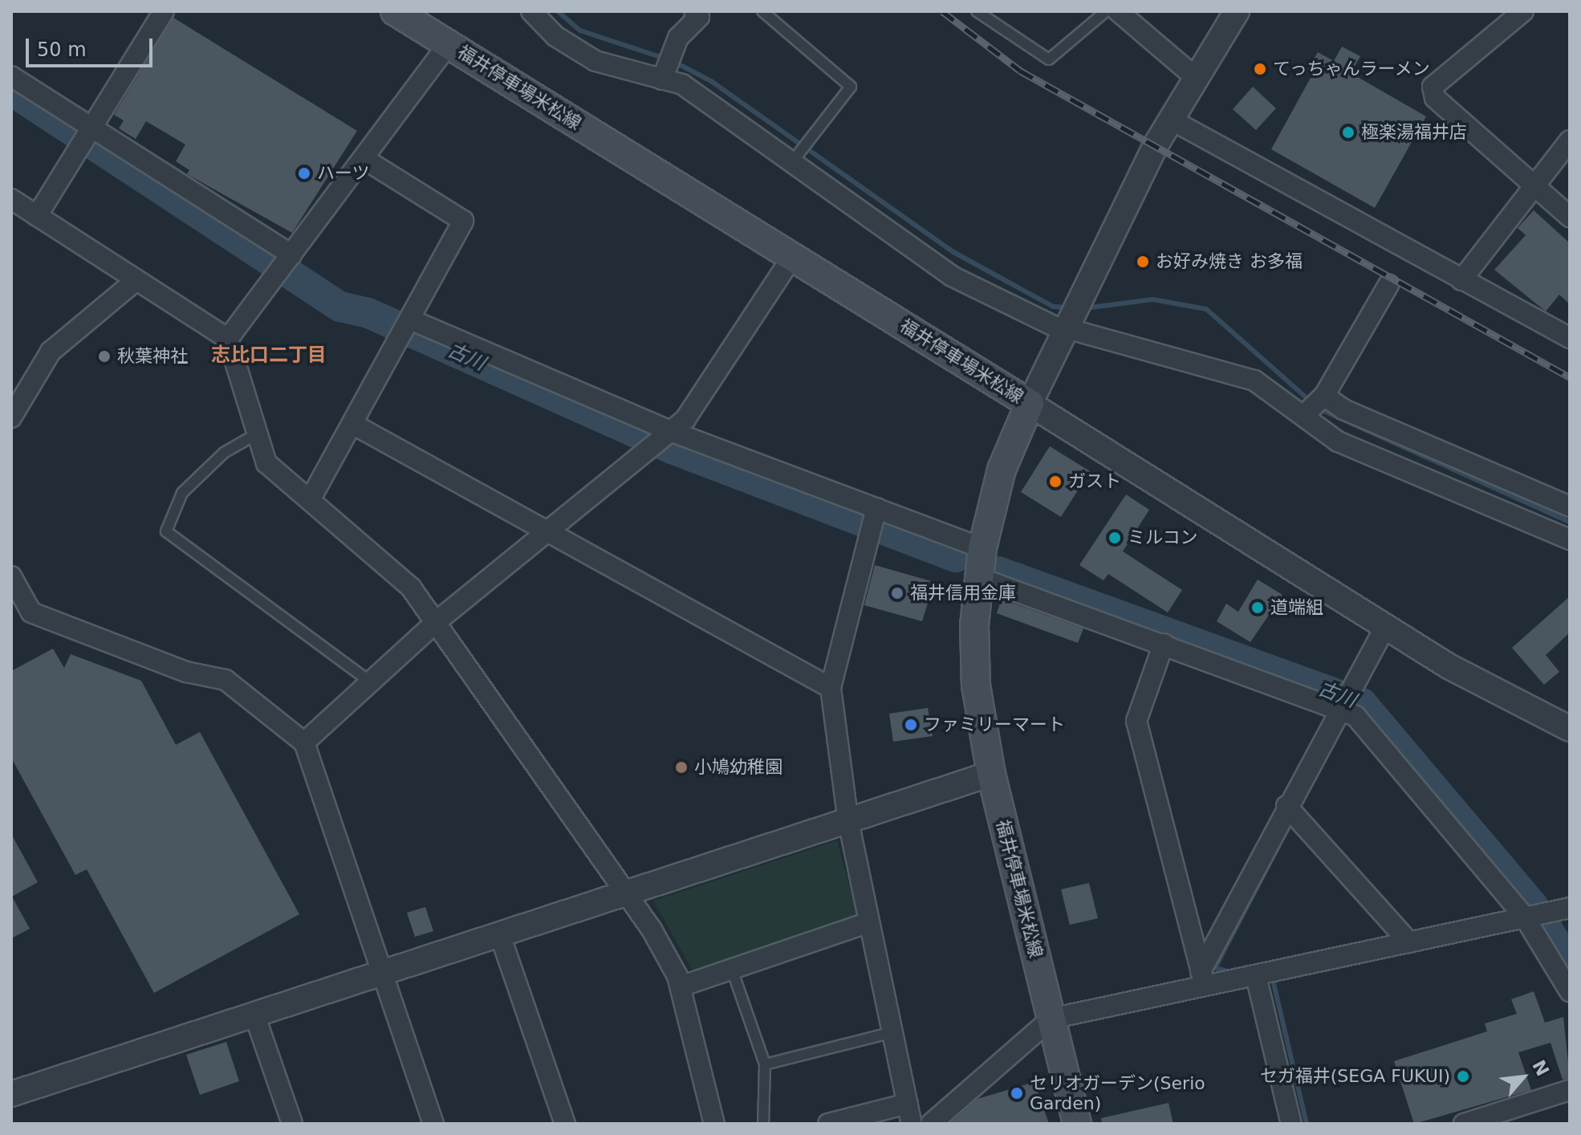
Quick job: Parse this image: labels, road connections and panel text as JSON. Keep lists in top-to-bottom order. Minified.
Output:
{"streets":{"main road":["福井停車場米松線"]},"districts":["志比口二丁目"],"water":["古川"],"places":["てっちゃんラーメン","極楽湯福井店","ハーツ","お好み焼き お多福","秋葉神社","ガスト","ミルコン","福井信用金庫","道端組","ファミリーマート","小鳩幼稚園","セガ福井(SEGA FUKUI)","セリオガーデン(Serio Garden)"],"scale_bar":"50 m","north":"top right"}
